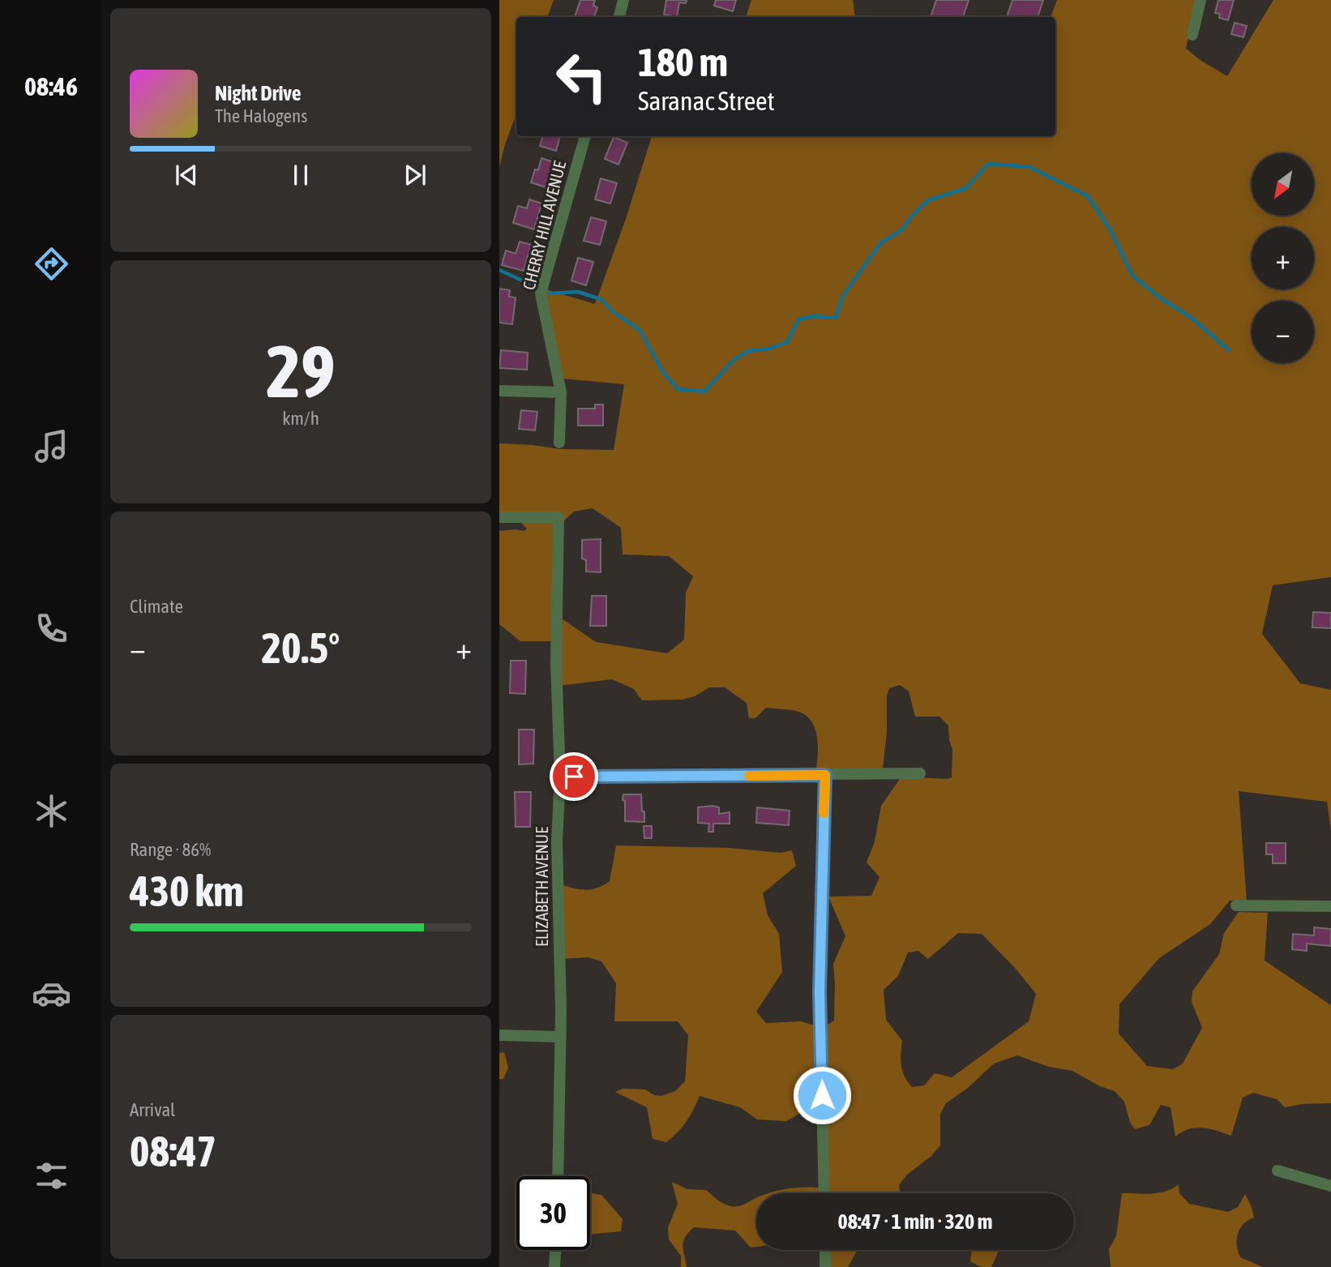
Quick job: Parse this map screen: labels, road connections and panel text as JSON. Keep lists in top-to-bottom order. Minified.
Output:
{"streets":{"street":["CHERRY HILL AVENUE","ELIZABETH AVENUE"]},"north":"bottom left","page":{"tabs":"08:46","turn":["180 m","Saranac Street"],"song":["Night Drive","The Halogens"],"map_buttons":["+","−"],"tile":[["29","km/h"],"Climate",["Range · 86%","430 km"],["Arrival","08:47"]],"heat":["−","20.5°","+"],"limit":"30","trip":"08:47 · 1 min · 320 m"}}
